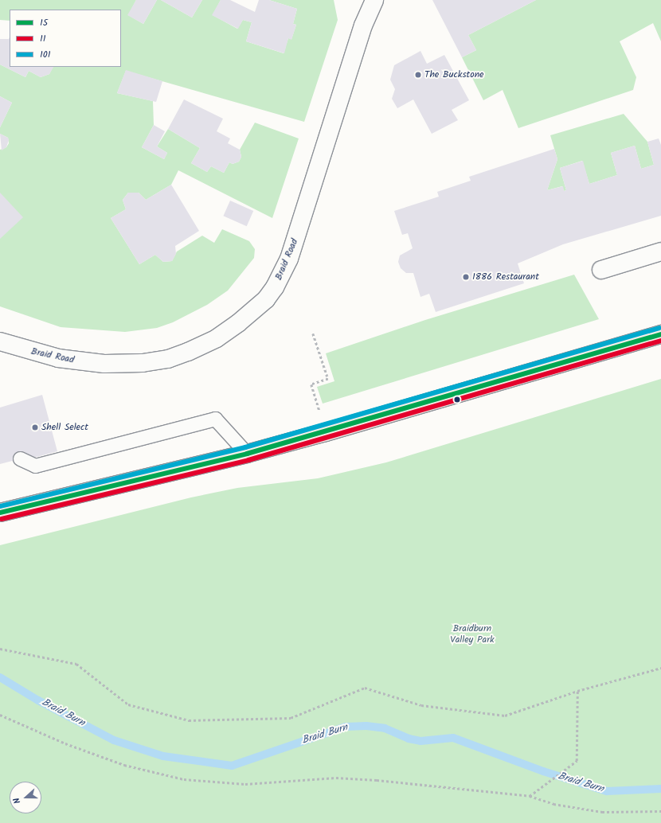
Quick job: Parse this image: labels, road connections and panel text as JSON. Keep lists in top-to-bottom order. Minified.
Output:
{"streets":{"street":["Braid Road"]},"water":["Braid Burn"],"parks":["Braidburn Valley Park"],"places":["The Buckstone","1886 Restaurant","Shell Select"],"lines":["transit line 101","transit line 15","transit line 11"],"legend":["15","11","101"],"north":"left"}
